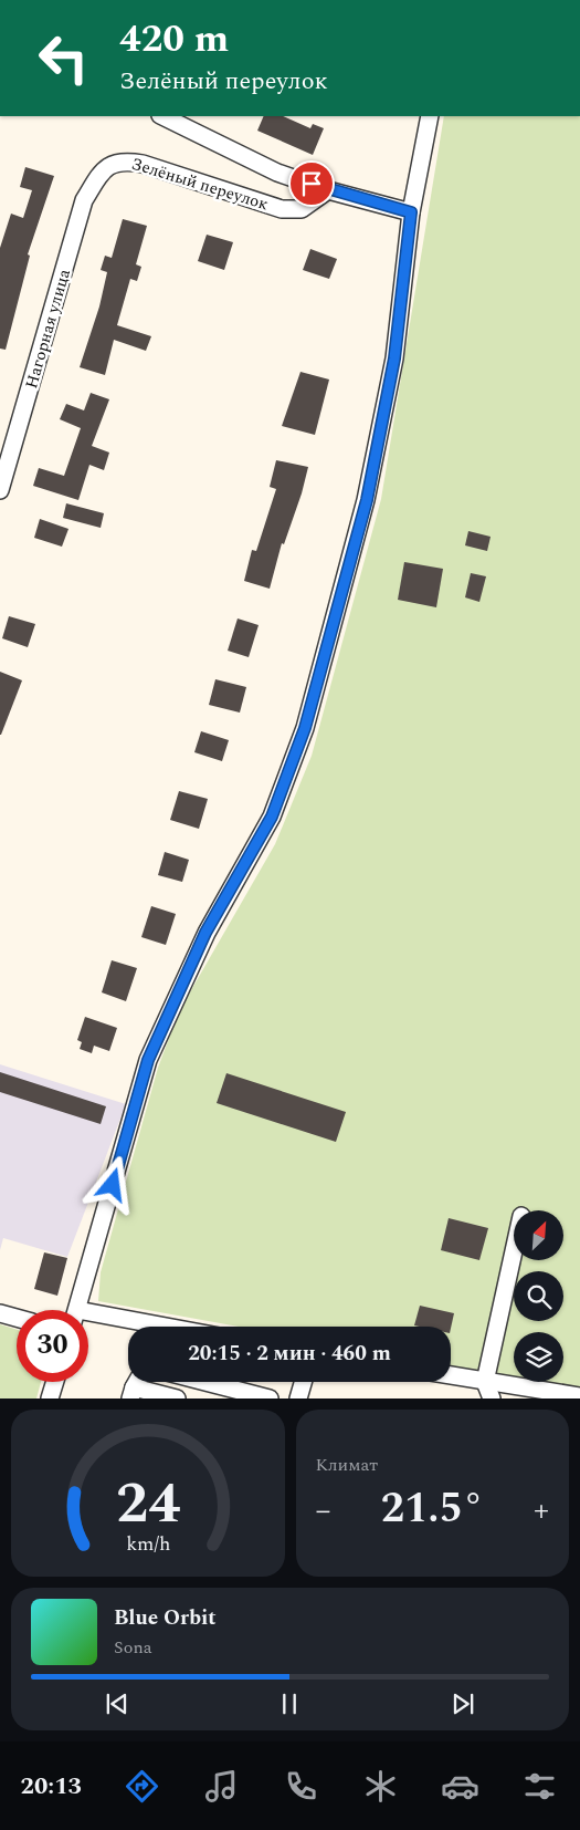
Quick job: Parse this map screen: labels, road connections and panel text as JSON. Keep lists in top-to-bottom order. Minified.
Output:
{"streets":{"street":["Зелёный переулок","Нагорная улица"]},"crossings":[["Зелёный переулок","Нагорная улица"]],"north":"top right","page":{"turn":["420 m","Зелёный переулок"],"limit":"30","trip":"20:15 · 2 мин · 460 m","tile":"Климат","heat":["−","21.5°","+"],"song":["Blue Orbit","Sona"],"tabs":"20:13","gauge":["24","km/h"]}}
